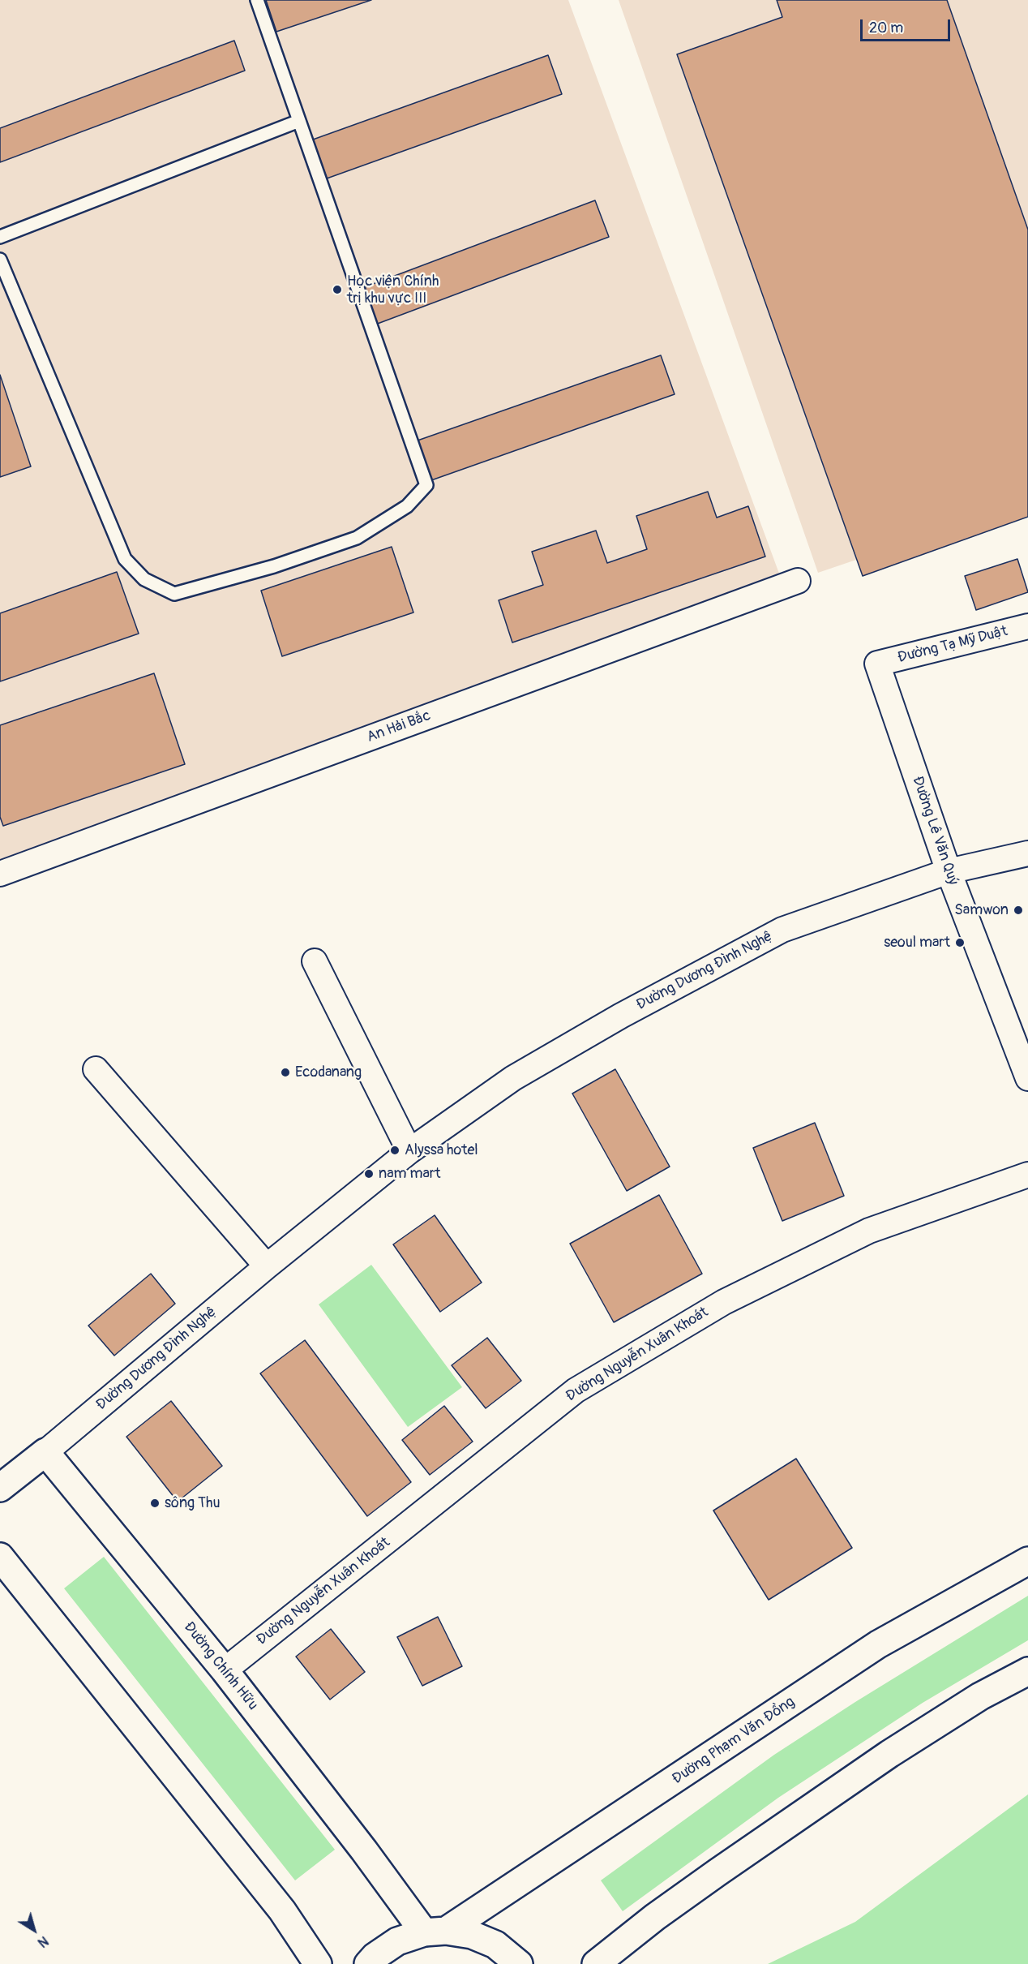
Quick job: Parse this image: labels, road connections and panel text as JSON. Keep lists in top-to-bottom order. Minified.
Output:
{"streets":{"main road":["Đường Chính Hữu","Đường Phạm Văn Đồng"],"street":["Đường Tạ Mỹ Duật","An Hải Bắc","Đường Lê Văn Quý","Đường Dương Đình Nghệ","Đường Nguyễn Xuân Khoát"]},"crossings":[["Đường Tạ Mỹ Duật","Đường Lê Văn Quý"],["Đường Lê Văn Quý","Đường Dương Đình Nghệ"],["Đường Dương Đình Nghệ","Đường Chính Hữu"],["Đường Nguyễn Xuân Khoát","Đường Chính Hữu"],["Đường Chính Hữu","Đường Phạm Văn Đồng"]],"places":["Học viện Chính trị khu vực III","Samwon","seoul mart","Ecodanang","Alyssa hotel","nam mart","sông Thu"],"scale_bar":"20 m","north":"bottom right"}
